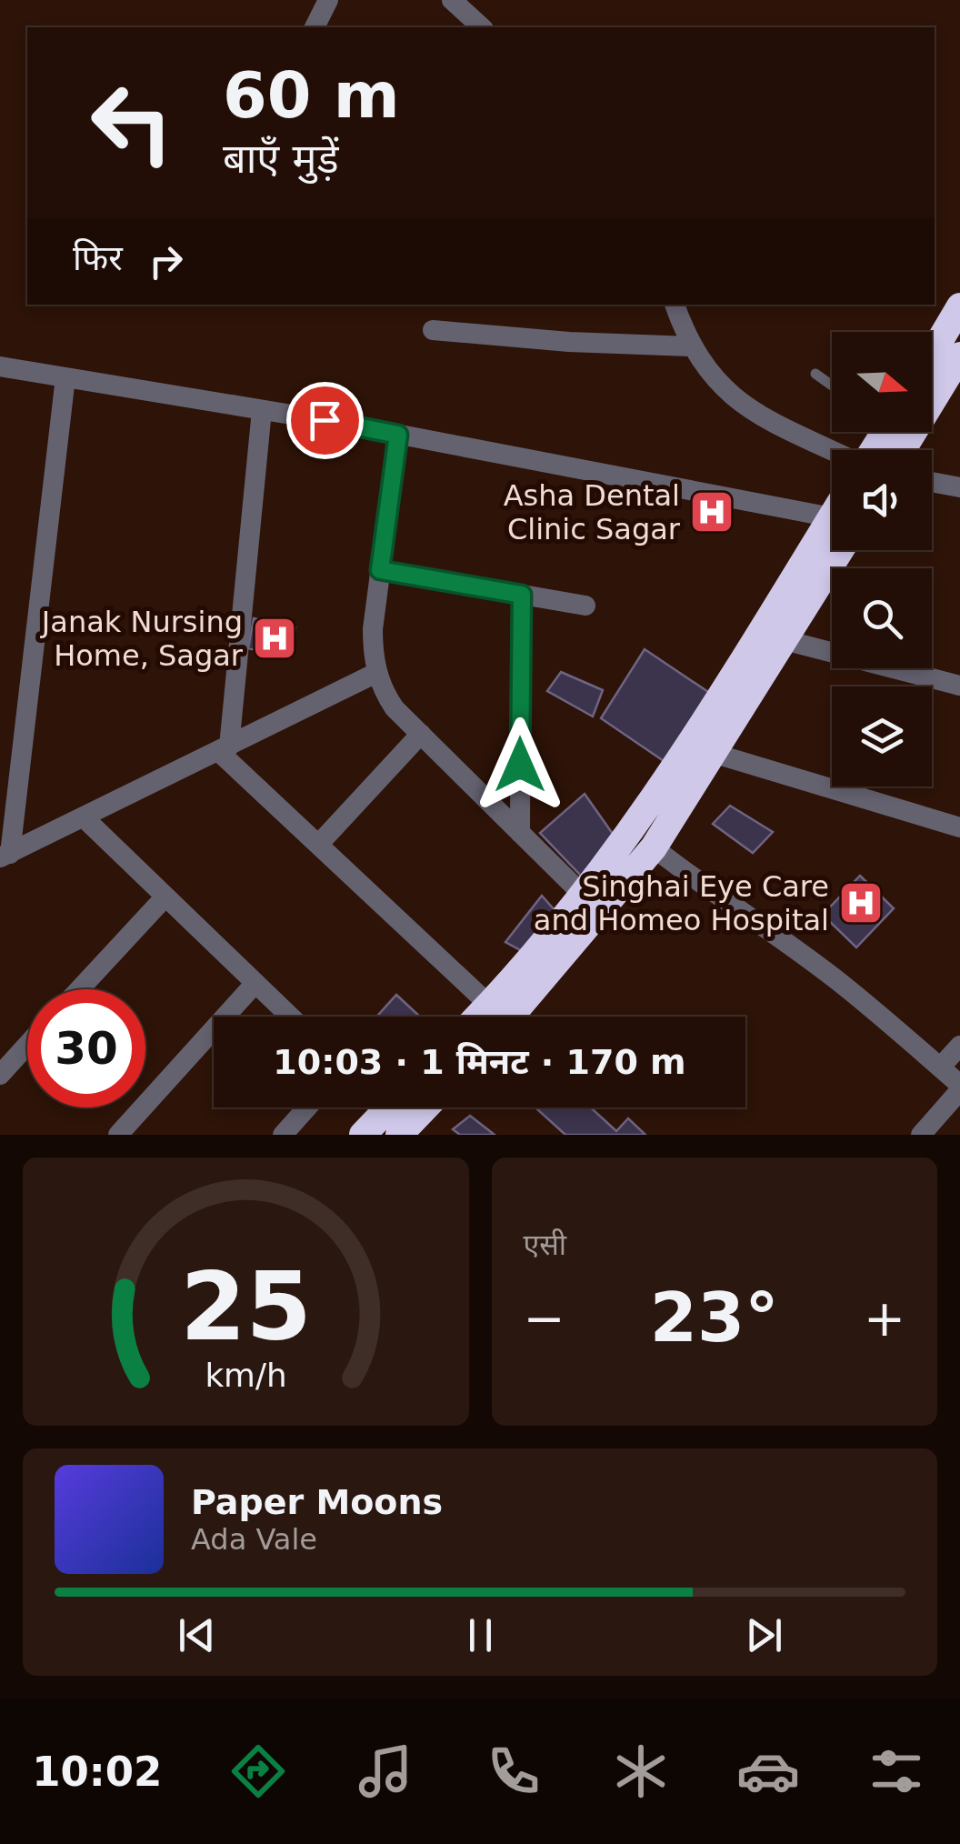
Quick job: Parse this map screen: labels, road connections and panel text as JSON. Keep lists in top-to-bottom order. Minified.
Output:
{"places":{"hospital":["Asha Dental Clinic Sagar","Janak Nursing Home, Sagar","Singhai Eye Care and Homeo Hospital"]},"north":"right","page":{"turn":["60 m","बाएँ मुड़ें"],"then":"फिर","limit":"30","trip":"10:03 · 1 मिनट · 170 m","tile":"एसी","heat":["−","23°","+"],"song":["Paper Moons","Ada Vale"],"tabs":"10:02","gauge":["25","km/h"]}}
